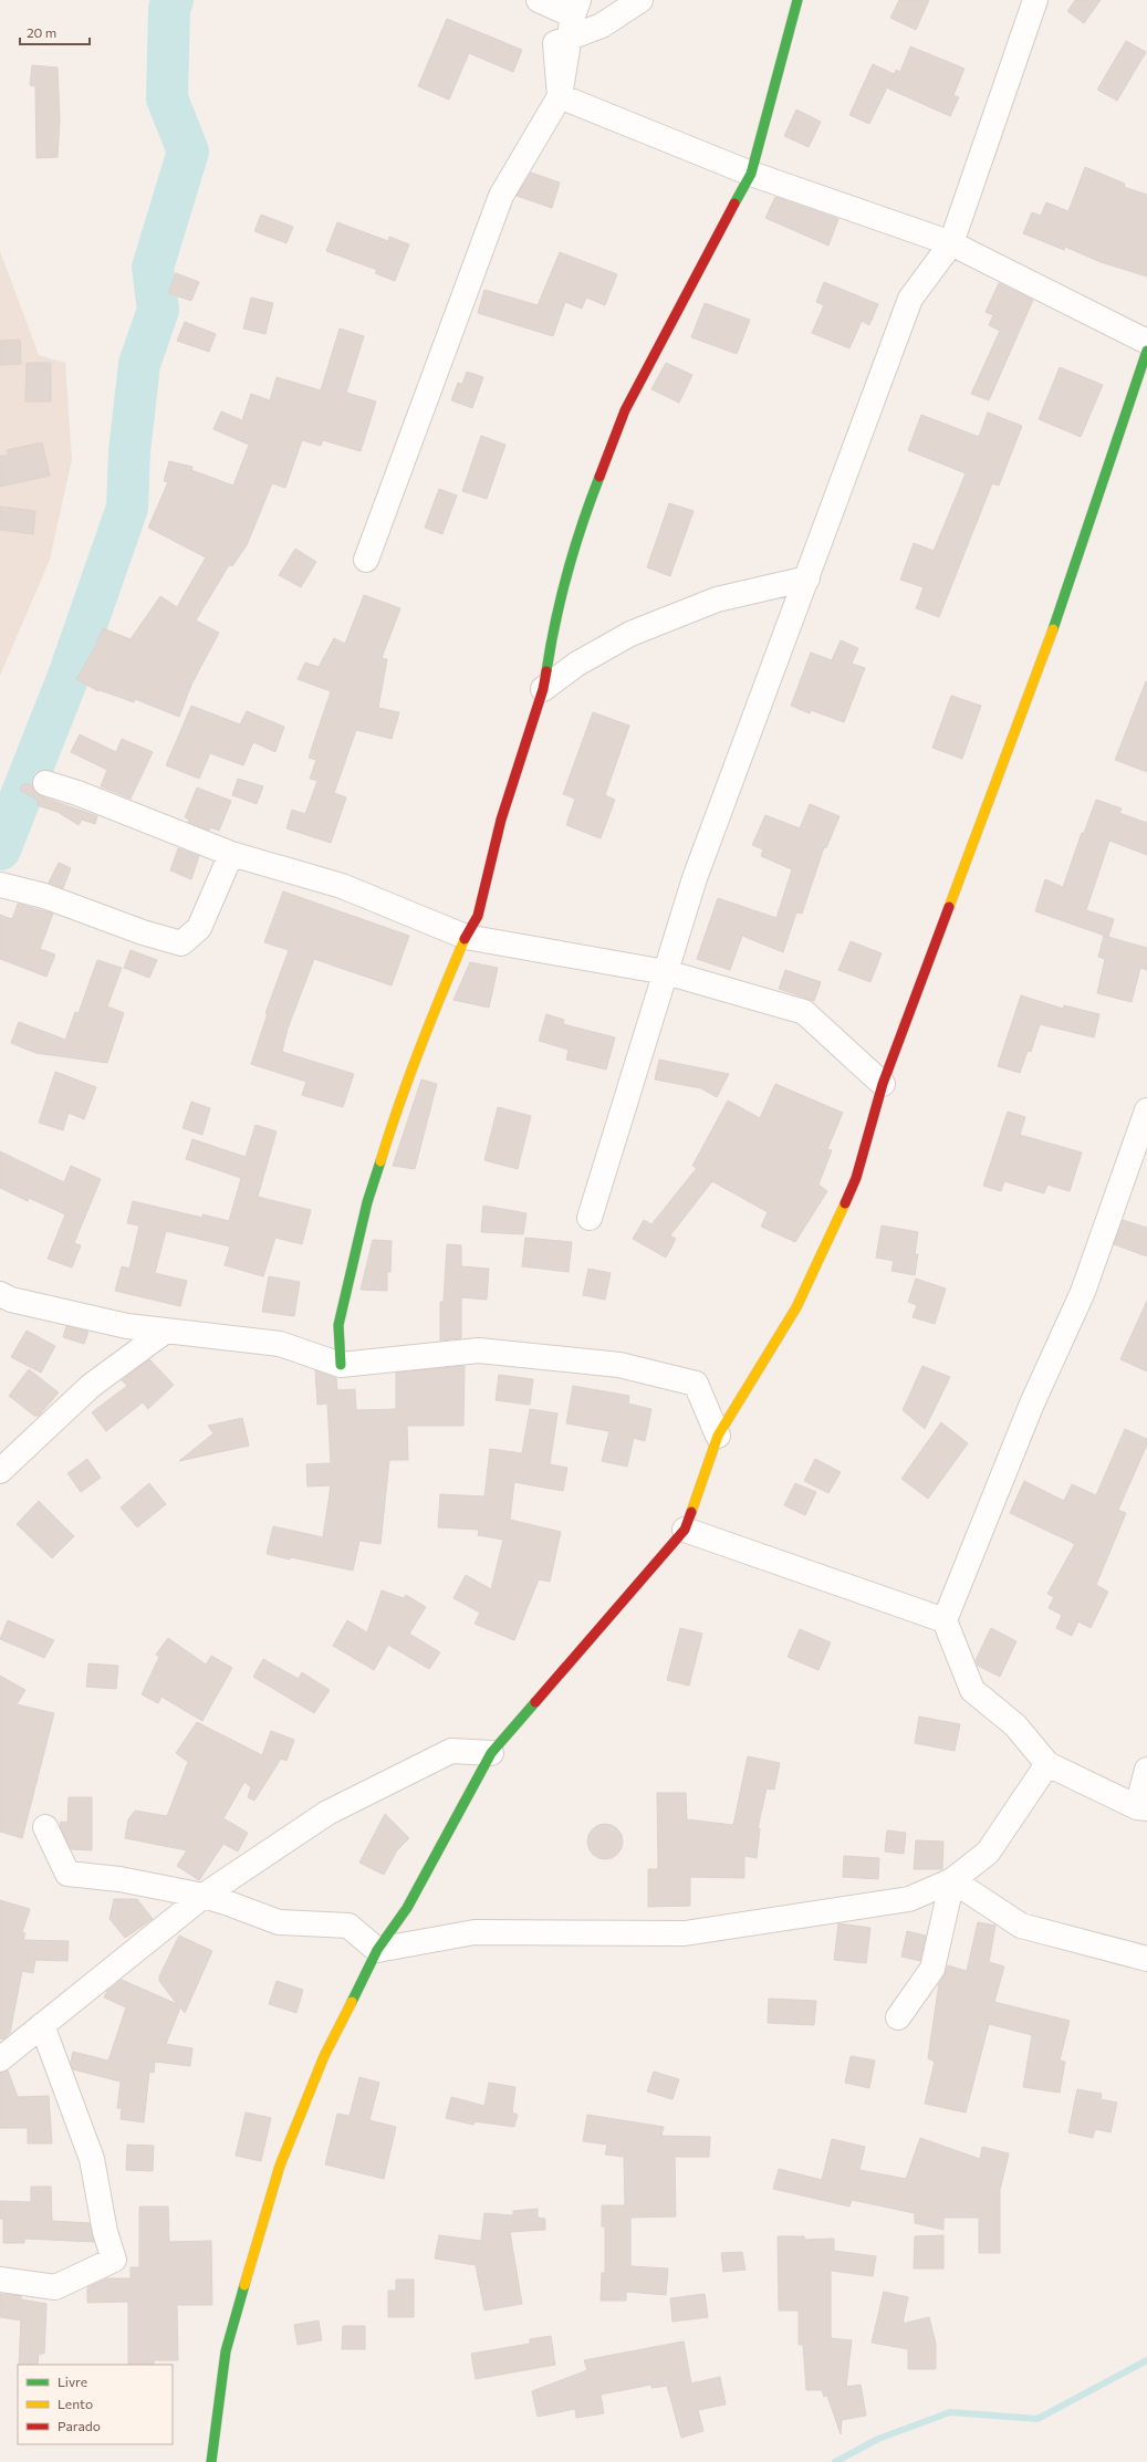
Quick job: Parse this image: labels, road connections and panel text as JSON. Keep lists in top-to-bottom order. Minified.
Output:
{"legend":["Livre","Lento","Parado"],"scale_bar":"20 m"}
